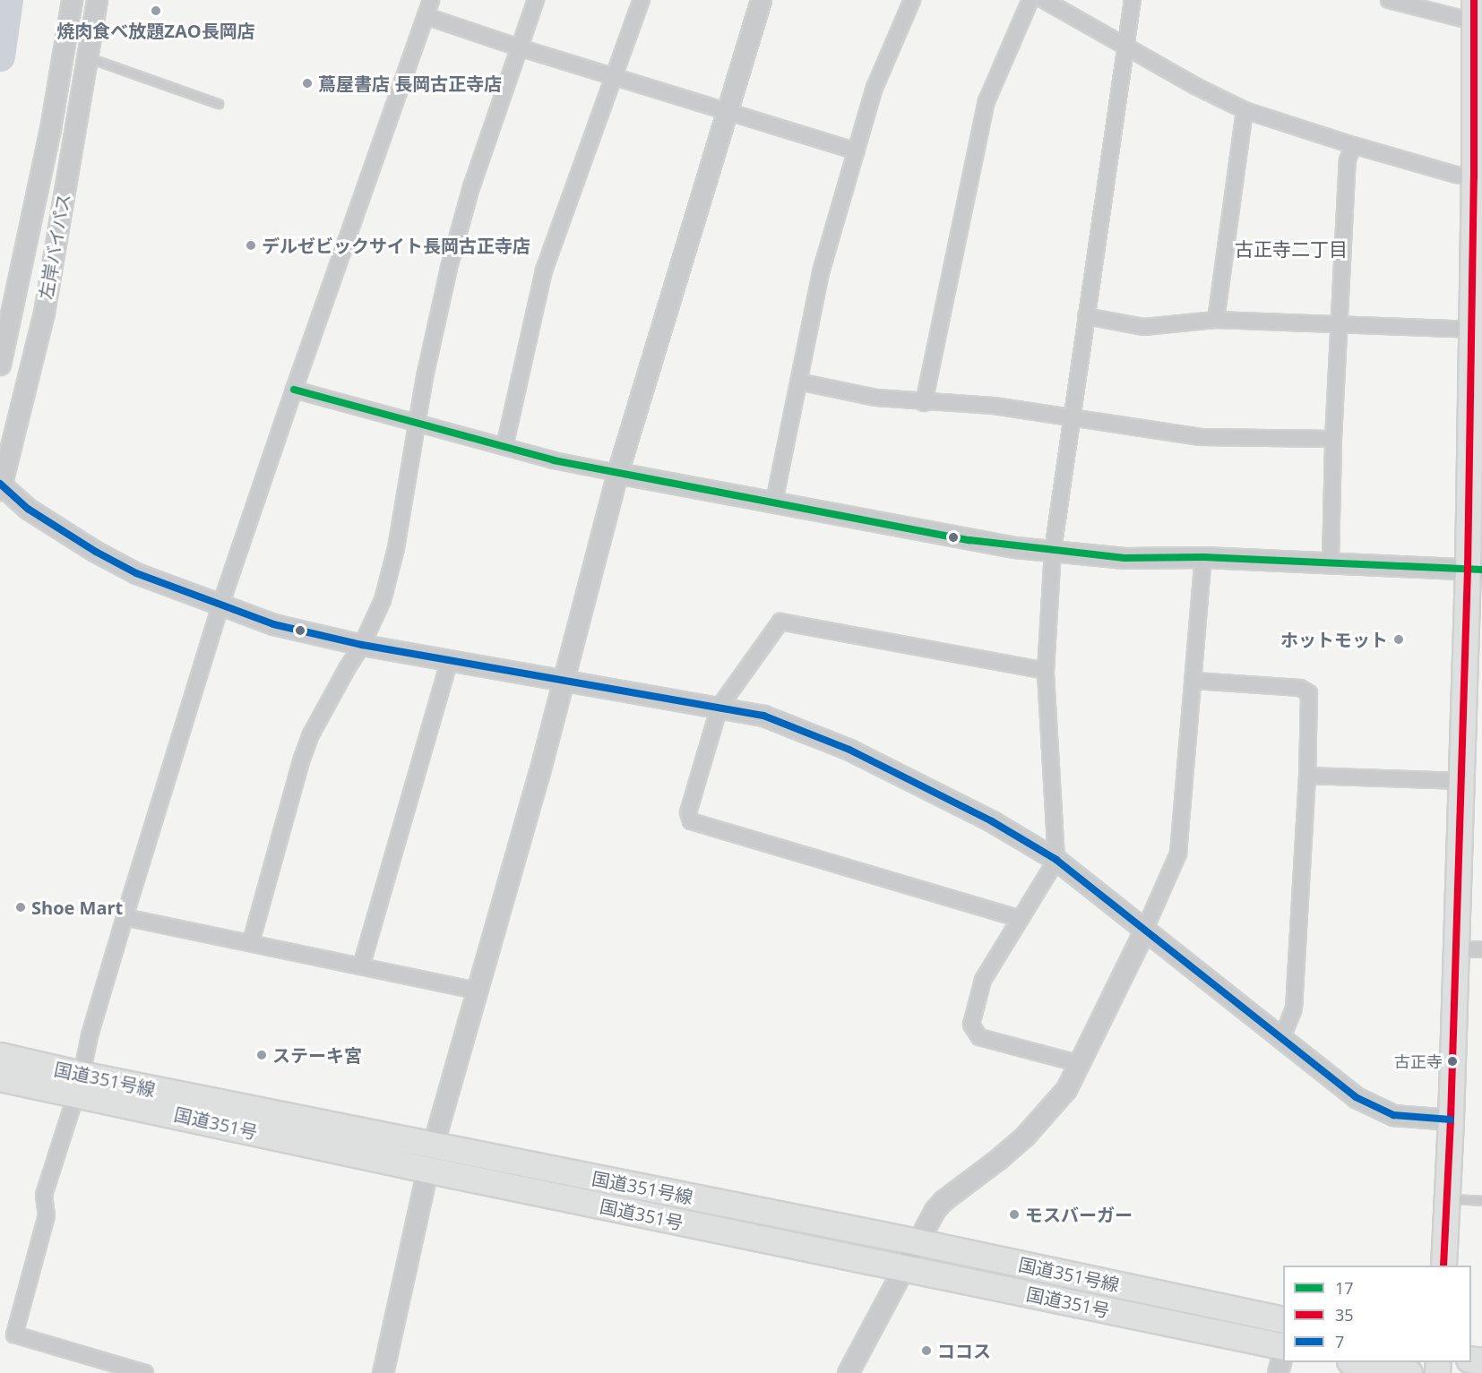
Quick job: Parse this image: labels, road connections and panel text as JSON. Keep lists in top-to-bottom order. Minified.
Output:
{"streets":{"highway":["国道351号線","国道351号"],"street":["左岸バイパス"]},"crossings":[["国道351号線","国道351号"]],"districts":["古正寺二丁目"],"places":["焼肉食べ放題ZAO長岡店","蔦屋書店 長岡古正寺店","デルゼビックサイト長岡古正寺店","ホットモット","Shoe Mart","ステーキ宮","古正寺","モスバーガー","ココス"],"lines":["transit line 35","transit line 17","transit line 7"],"legend":["17","35","7"]}
